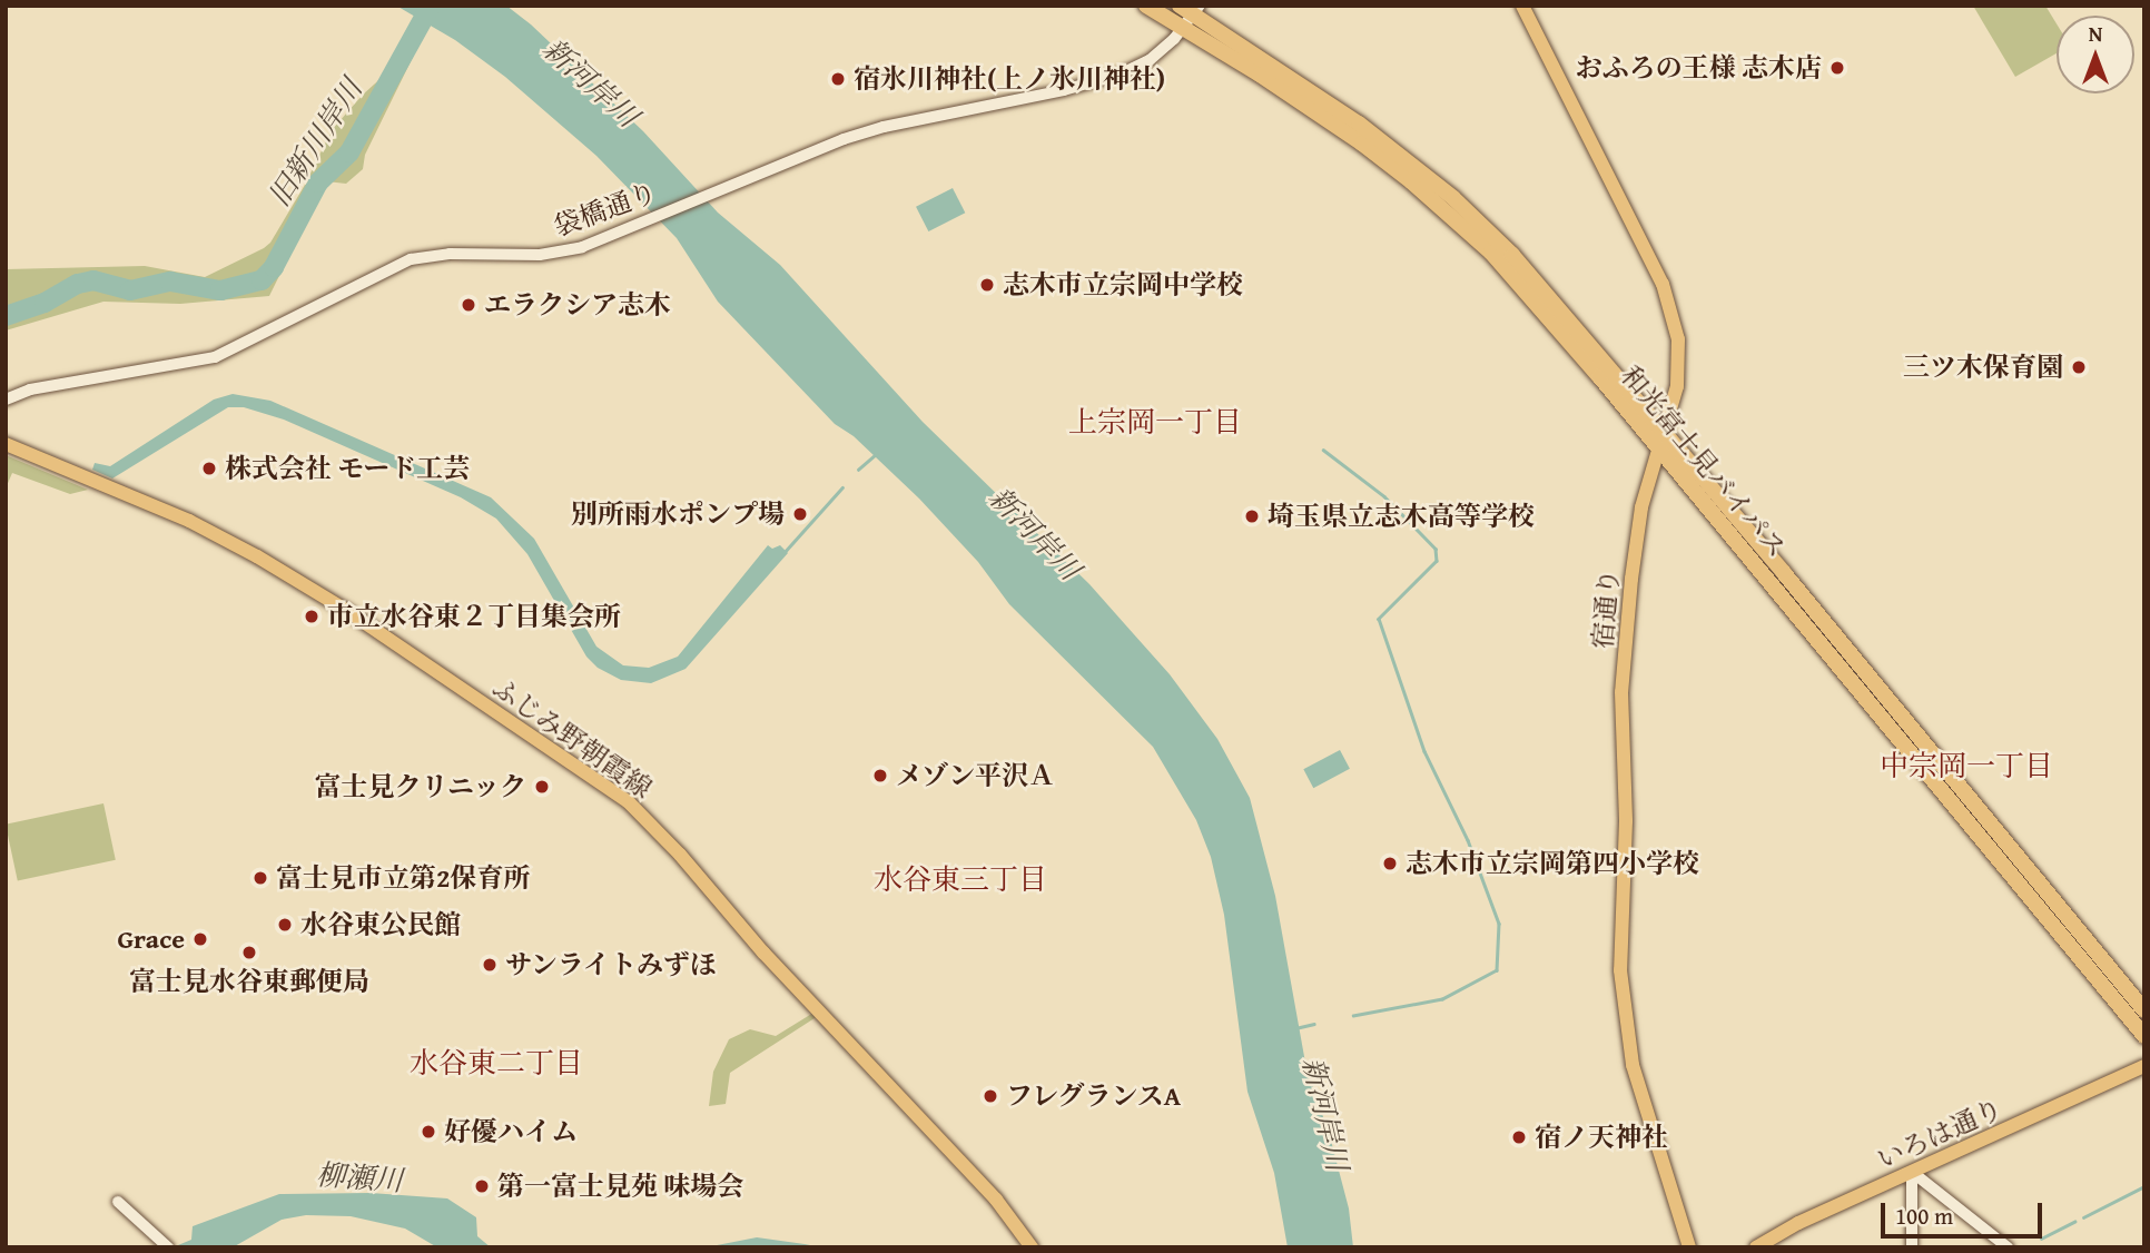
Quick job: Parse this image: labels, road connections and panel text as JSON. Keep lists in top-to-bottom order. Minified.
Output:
{"streets":{"highway":["和光富士見バイパス"],"main road":["宿通り","ふじみ野朝霞線","いろは通り"],"street":["袋橋通り"]},"crossings":[["袋橋通り","和光富士見バイパス"],["和光富士見バイパス","宿通り"]],"districts":["上宗岡一丁目","中宗岡一丁目","水谷東三丁目","水谷東二丁目"],"water":["新河岸川","旧新川岸川","柳瀬川"],"places":["おふろの王様 志木店","宿氷川神社(上ノ氷川神社)","志木市立宗岡中学校","エラクシア志木","三ツ木保育園","株式会社 モード工芸","別所雨水ポンプ場","埼玉県立志木高等学校","市立水谷東２丁目集会所","メゾン平沢Ａ","富士見クリニック","志木市立宗岡第四小学校","富士見市立第2保育所","水谷東公民館","Grace","富士見水谷東郵便局","サンライトみずほ","フレグランスA","好優ハイム","宿ノ天神社","第一富士見苑 味場会"],"scale_bar":"100 m","north":"top"}
